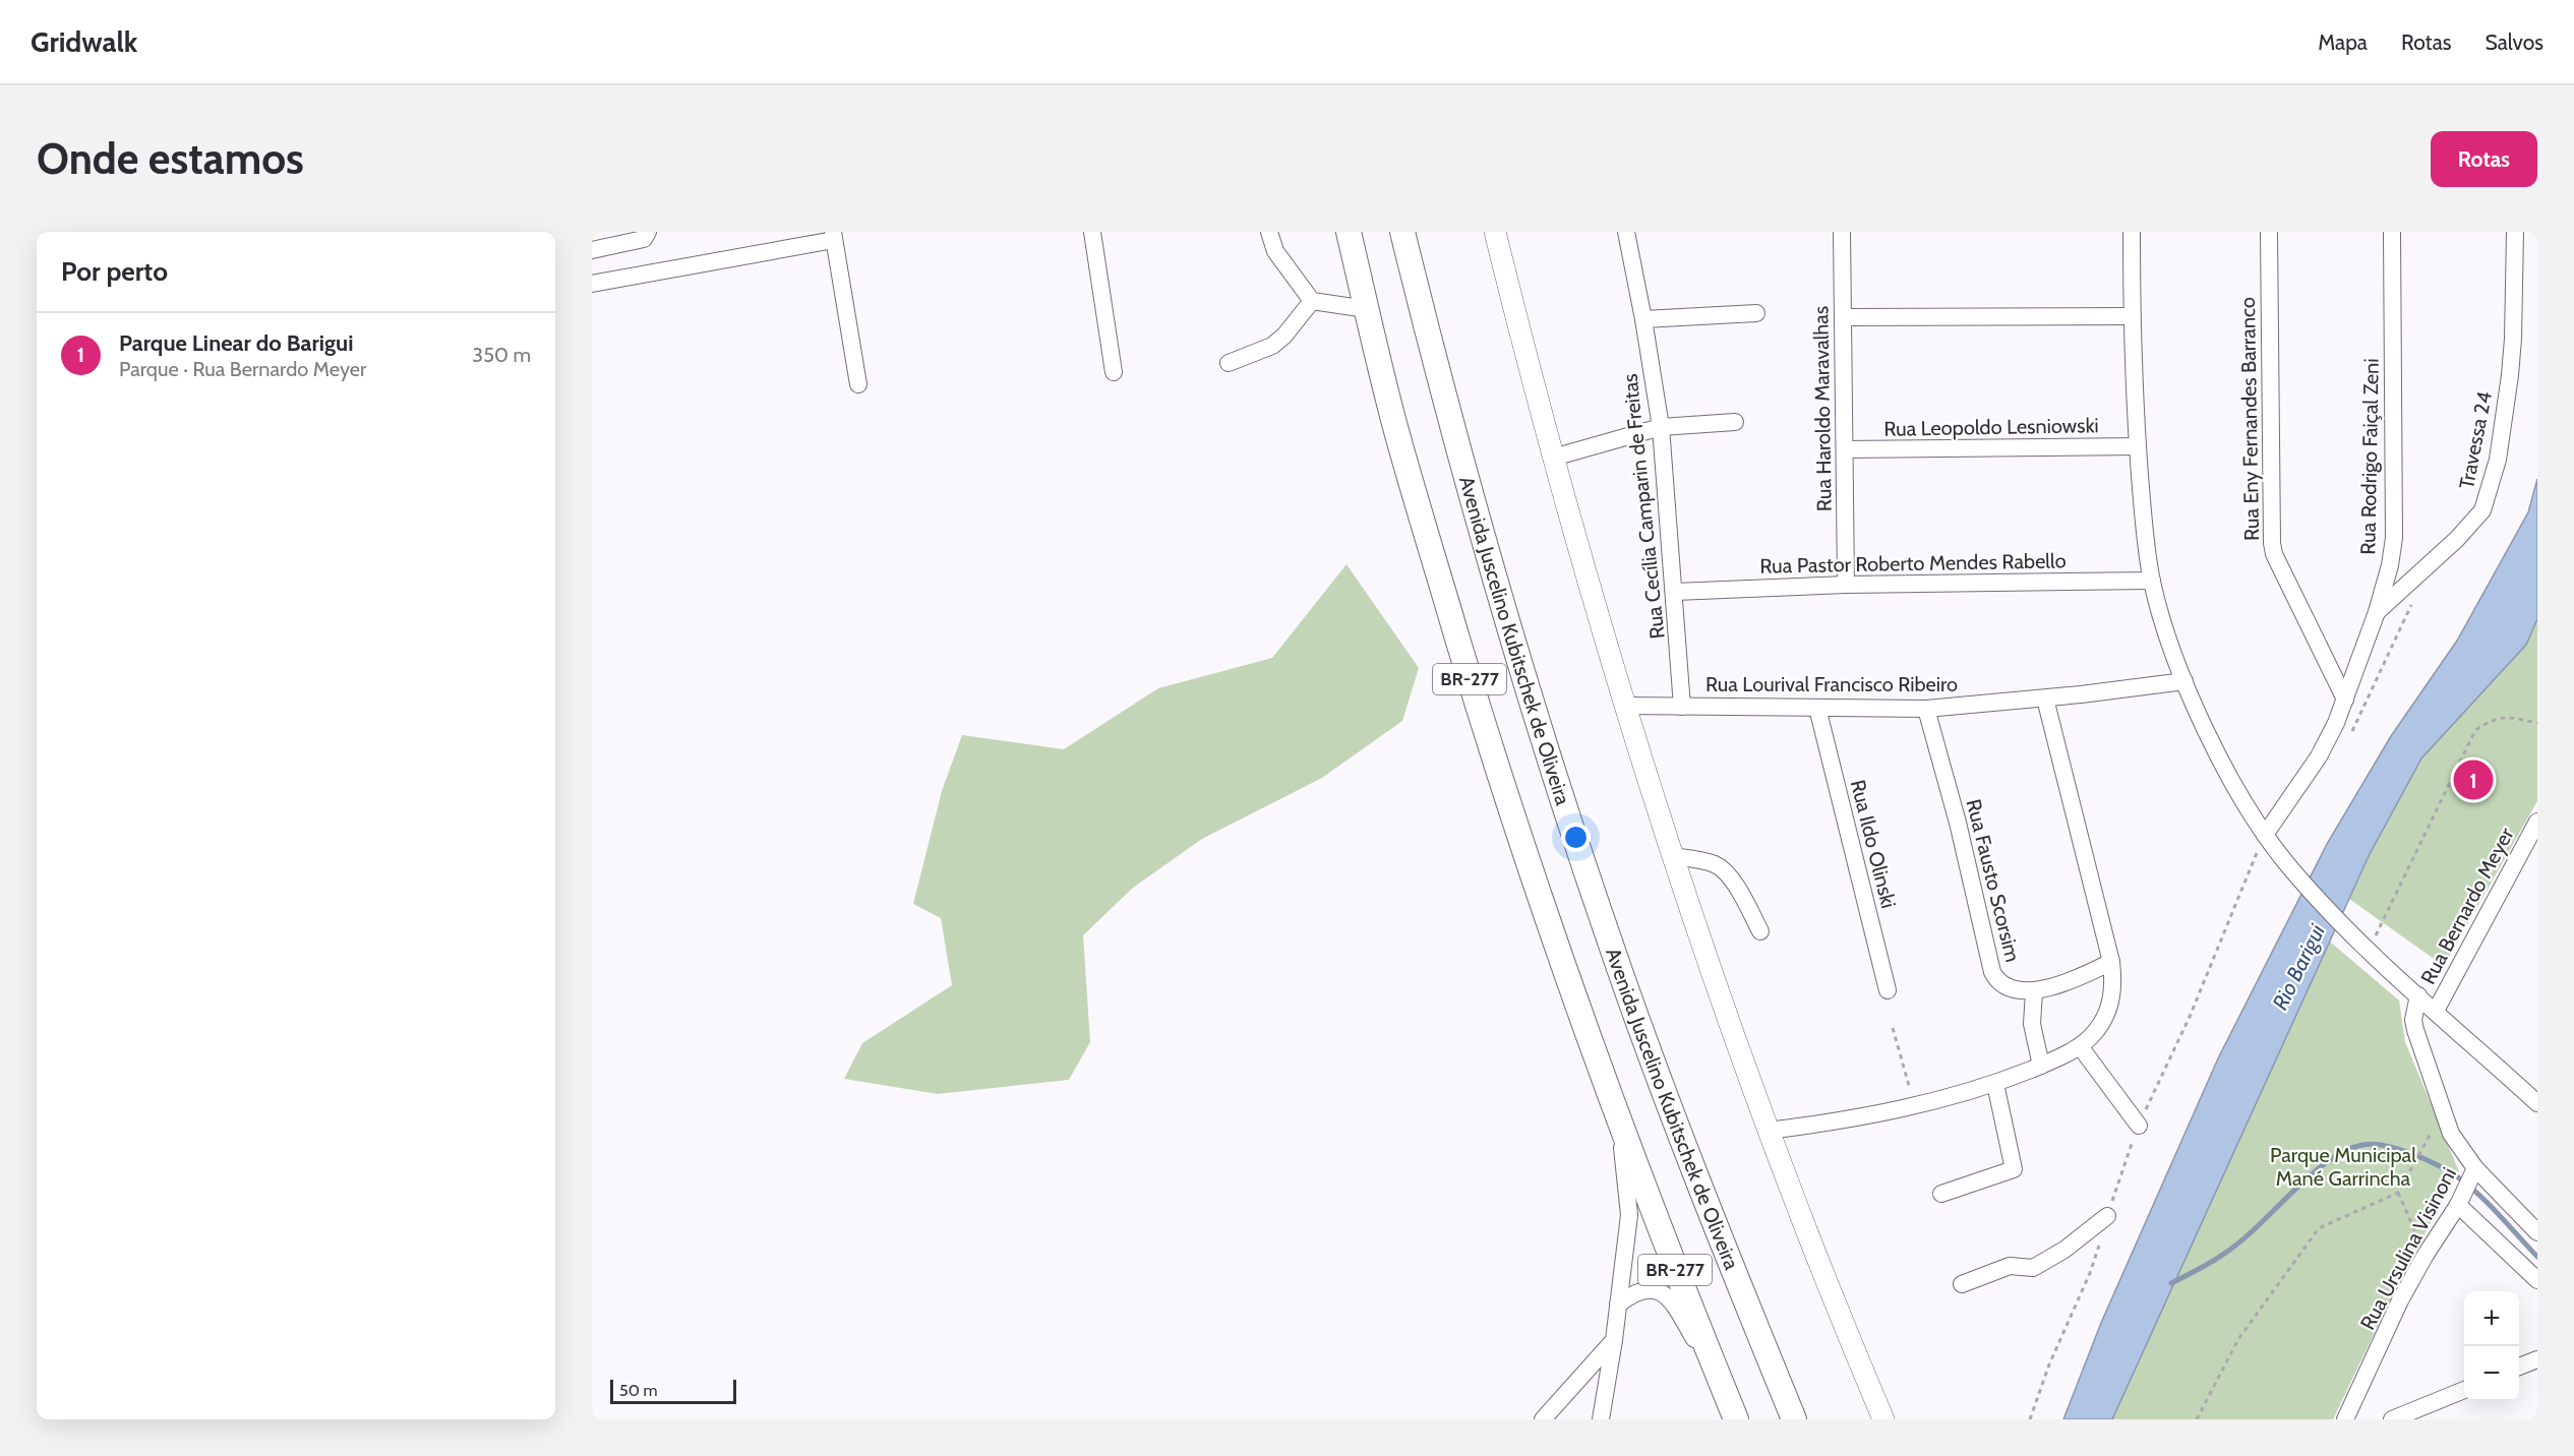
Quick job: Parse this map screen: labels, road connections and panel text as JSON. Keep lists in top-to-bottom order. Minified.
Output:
{"streets":{"highway":["Avenida Juscelino Kubitschek de Oliveira","BR-277"],"street":["Rua Haroldo Maravalhas","Rua Eny Fernandes Barranco","Rua Leopoldo Lesniowski","Travessa 24","Rua Rodrigo Faiçal Zeni","Rua Cecília Camparin de Freitas","Rua Pastor Roberto Mendes Rabello","Rua Lourival Francisco Ribeiro","Rua Ildo Olinski","Rua Fausto Scorsim","Rua Bernardo Meyer","Rua Ursulina Visinoni"]},"crossings":[["Rua Haroldo Maravalhas","Rua Leopoldo Lesniowski"],["Rua Haroldo Maravalhas","Rua Pastor Roberto Mendes Rabello"],["Rua Eny Fernandes Barranco","Rua Rodrigo Faiçal Zeni"],["Travessa 24","Rua Rodrigo Faiçal Zeni"],["Rua Cecília Camparin de Freitas","Rua Pastor Roberto Mendes Rabello"],["Rua Cecília Camparin de Freitas","Rua Lourival Francisco Ribeiro"],["Rua Lourival Francisco Ribeiro","Rua Ildo Olinski"],["Rua Lourival Francisco Ribeiro","Rua Fausto Scorsim"]],"water":["Rio Barigui"],"parks":["Parque Municipal Mané Garrincha"],"scale_bar":"50 m","page":{"header":"Gridwalk","nav":["Mapa","Rotas","Salvos"],"buttons":"Rotas","title":"Onde estamos","heading":"Por perto","list":[{"mark":"1","name":"Parque Linear do Barigui","note":"Parque · Rua Bernardo Meyer","value":"350 m"}],"pins":"1","map_buttons":["+","−"],"scale":"50 m"}}
